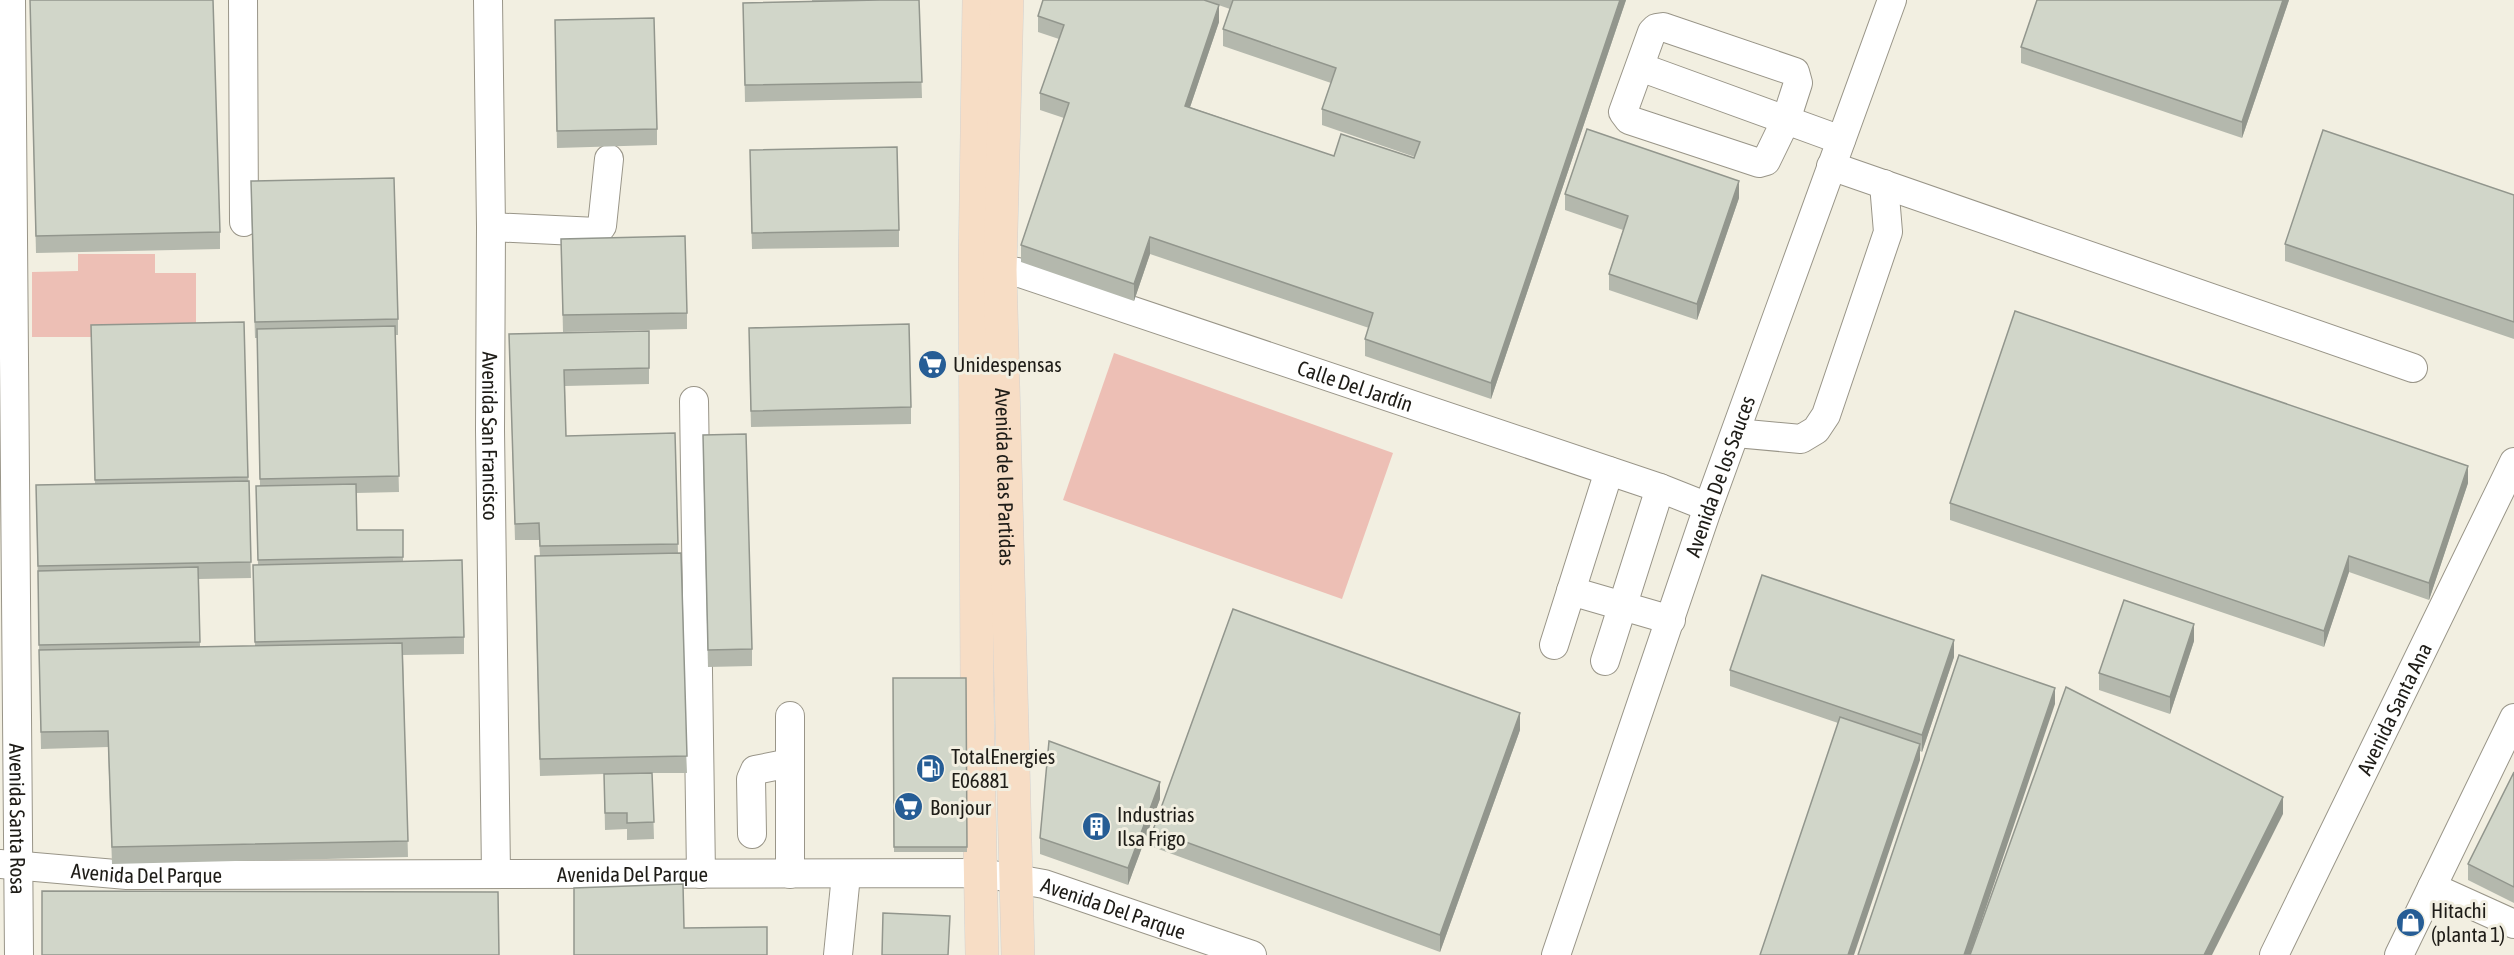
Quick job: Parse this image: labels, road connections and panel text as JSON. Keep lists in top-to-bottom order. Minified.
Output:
{"streets":{"main road":["Avenida de las Partidas"],"street":["Calle Del Jardín","Avenida San Francisco","Avenida De los Sauces","Avenida Santa Ana","Avenida Santa Rosa","Avenida Del Parque"]},"crossings":[["Calle Del Jardín","Avenida De los Sauces"],["Calle Del Jardín","Avenida de las Partidas"],["Avenida San Francisco","Avenida Del Parque"],["Avenida de las Partidas","Avenida Del Parque"],["Avenida Santa Rosa","Avenida Del Parque"]],"places":{"supermarket":["Unidespensas","Bonjour"],"fuel station":["TotalEnergies E06881"],"building":["Industrias Ilsa Frigo"],"shop":["Hitachi (planta 1)"]}}
